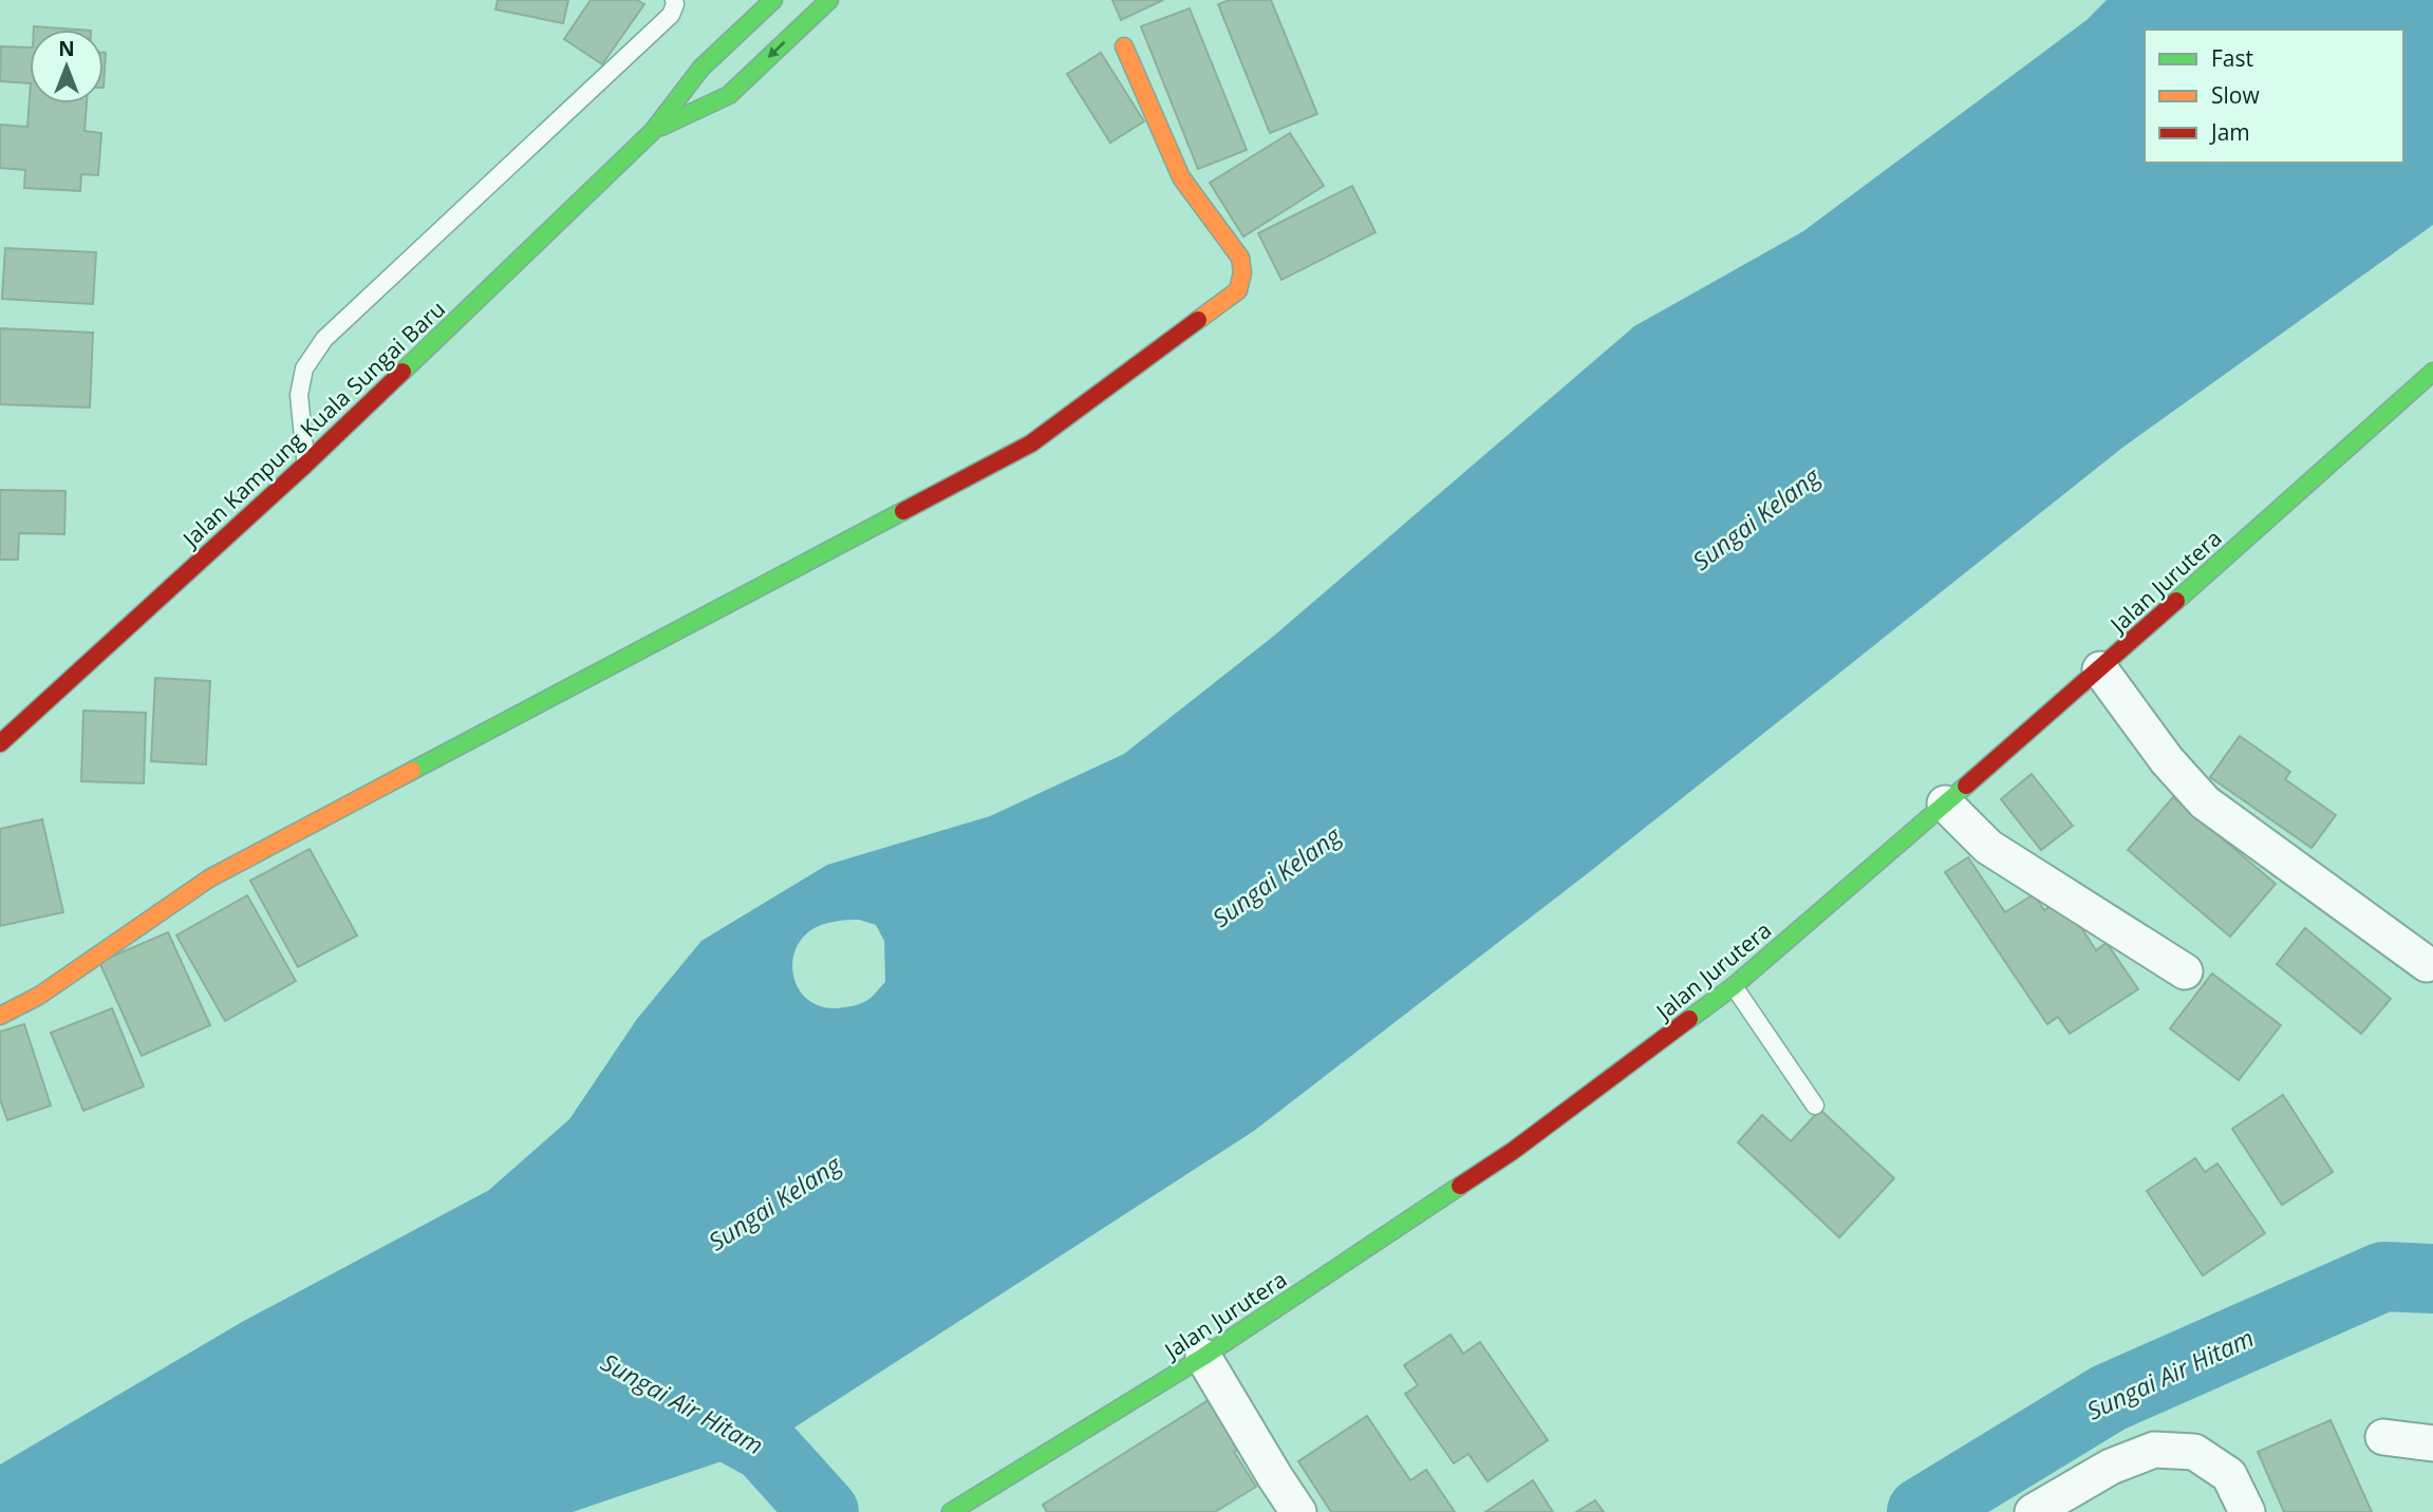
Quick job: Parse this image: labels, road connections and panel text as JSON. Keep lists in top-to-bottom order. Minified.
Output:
{"streets":{"street":["Jalan Kampung Kuala Sungai Baru","Jalan Jurutera"]},"water":["Sungai Kelang","Sungai Air Hitam"],"legend":["Fast","Slow","Jam"],"north":"top"}
